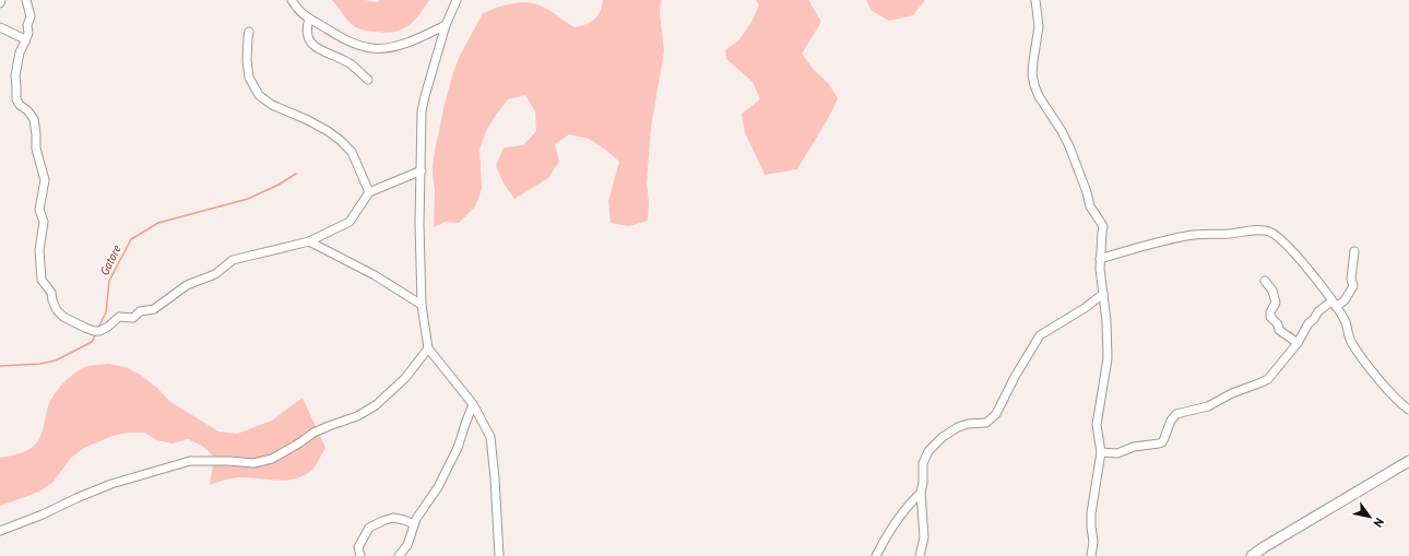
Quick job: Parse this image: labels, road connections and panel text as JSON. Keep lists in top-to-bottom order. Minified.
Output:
{"water":["Gatare"],"north":"bottom right"}
